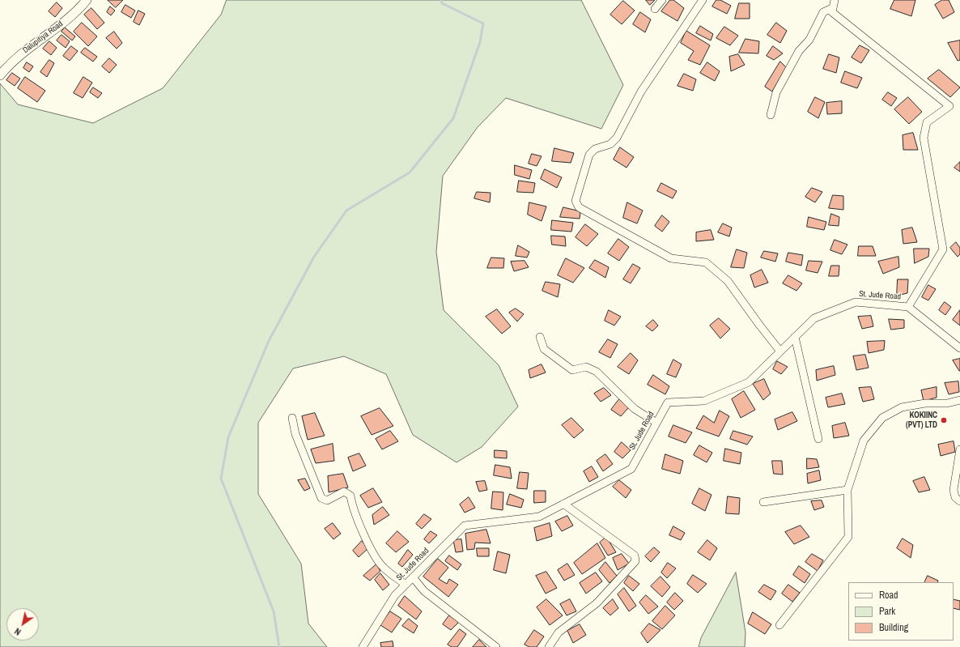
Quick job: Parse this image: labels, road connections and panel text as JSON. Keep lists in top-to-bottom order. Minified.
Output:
{"streets":{"street":["Dalupitiya Road","St. Jude Road"]},"places":["KOKIINC (PVT) LTD"],"legend":["Road","Park","Building"],"north":"bottom left"}
